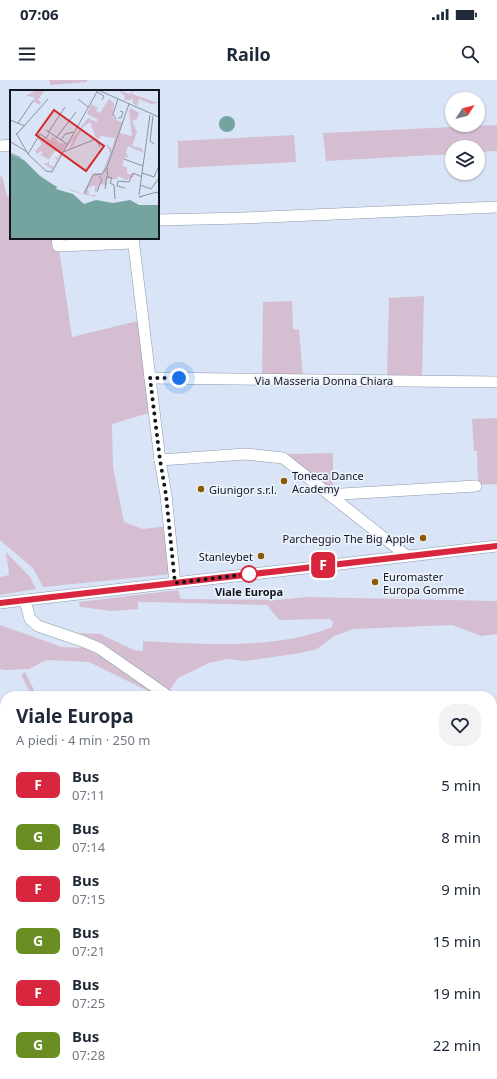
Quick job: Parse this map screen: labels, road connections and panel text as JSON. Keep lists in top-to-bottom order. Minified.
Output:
{"streets":{"street":["Via Masseria Donna Chiara"]},"places":["Toneca Dance Academy","Giunigor s.r.l.","Parcheggio The Big Apple","Stanleybet","Viale Europa","Euromaster Europa Gomme"],"lines":["bus line F"],"north":"top right","page":{"status":"07:06","header":"Railo","on_map":"F","heading":["Viale Europa","A piedi · 4 min · 250 m"],"list":[{"mark":"F","name":"Bus","note":"07:11","value":"5 min"},{"mark":"G","name":"Bus","note":"07:14","value":"8 min"},{"mark":"F","name":"Bus","note":"07:15","value":"9 min"},{"mark":"G","name":"Bus","note":"07:21","value":"15 min"},{"mark":"F","name":"Bus","note":"07:25","value":"19 min"},{"mark":"G","name":"Bus","note":"07:28","value":"22 min"}]}}
